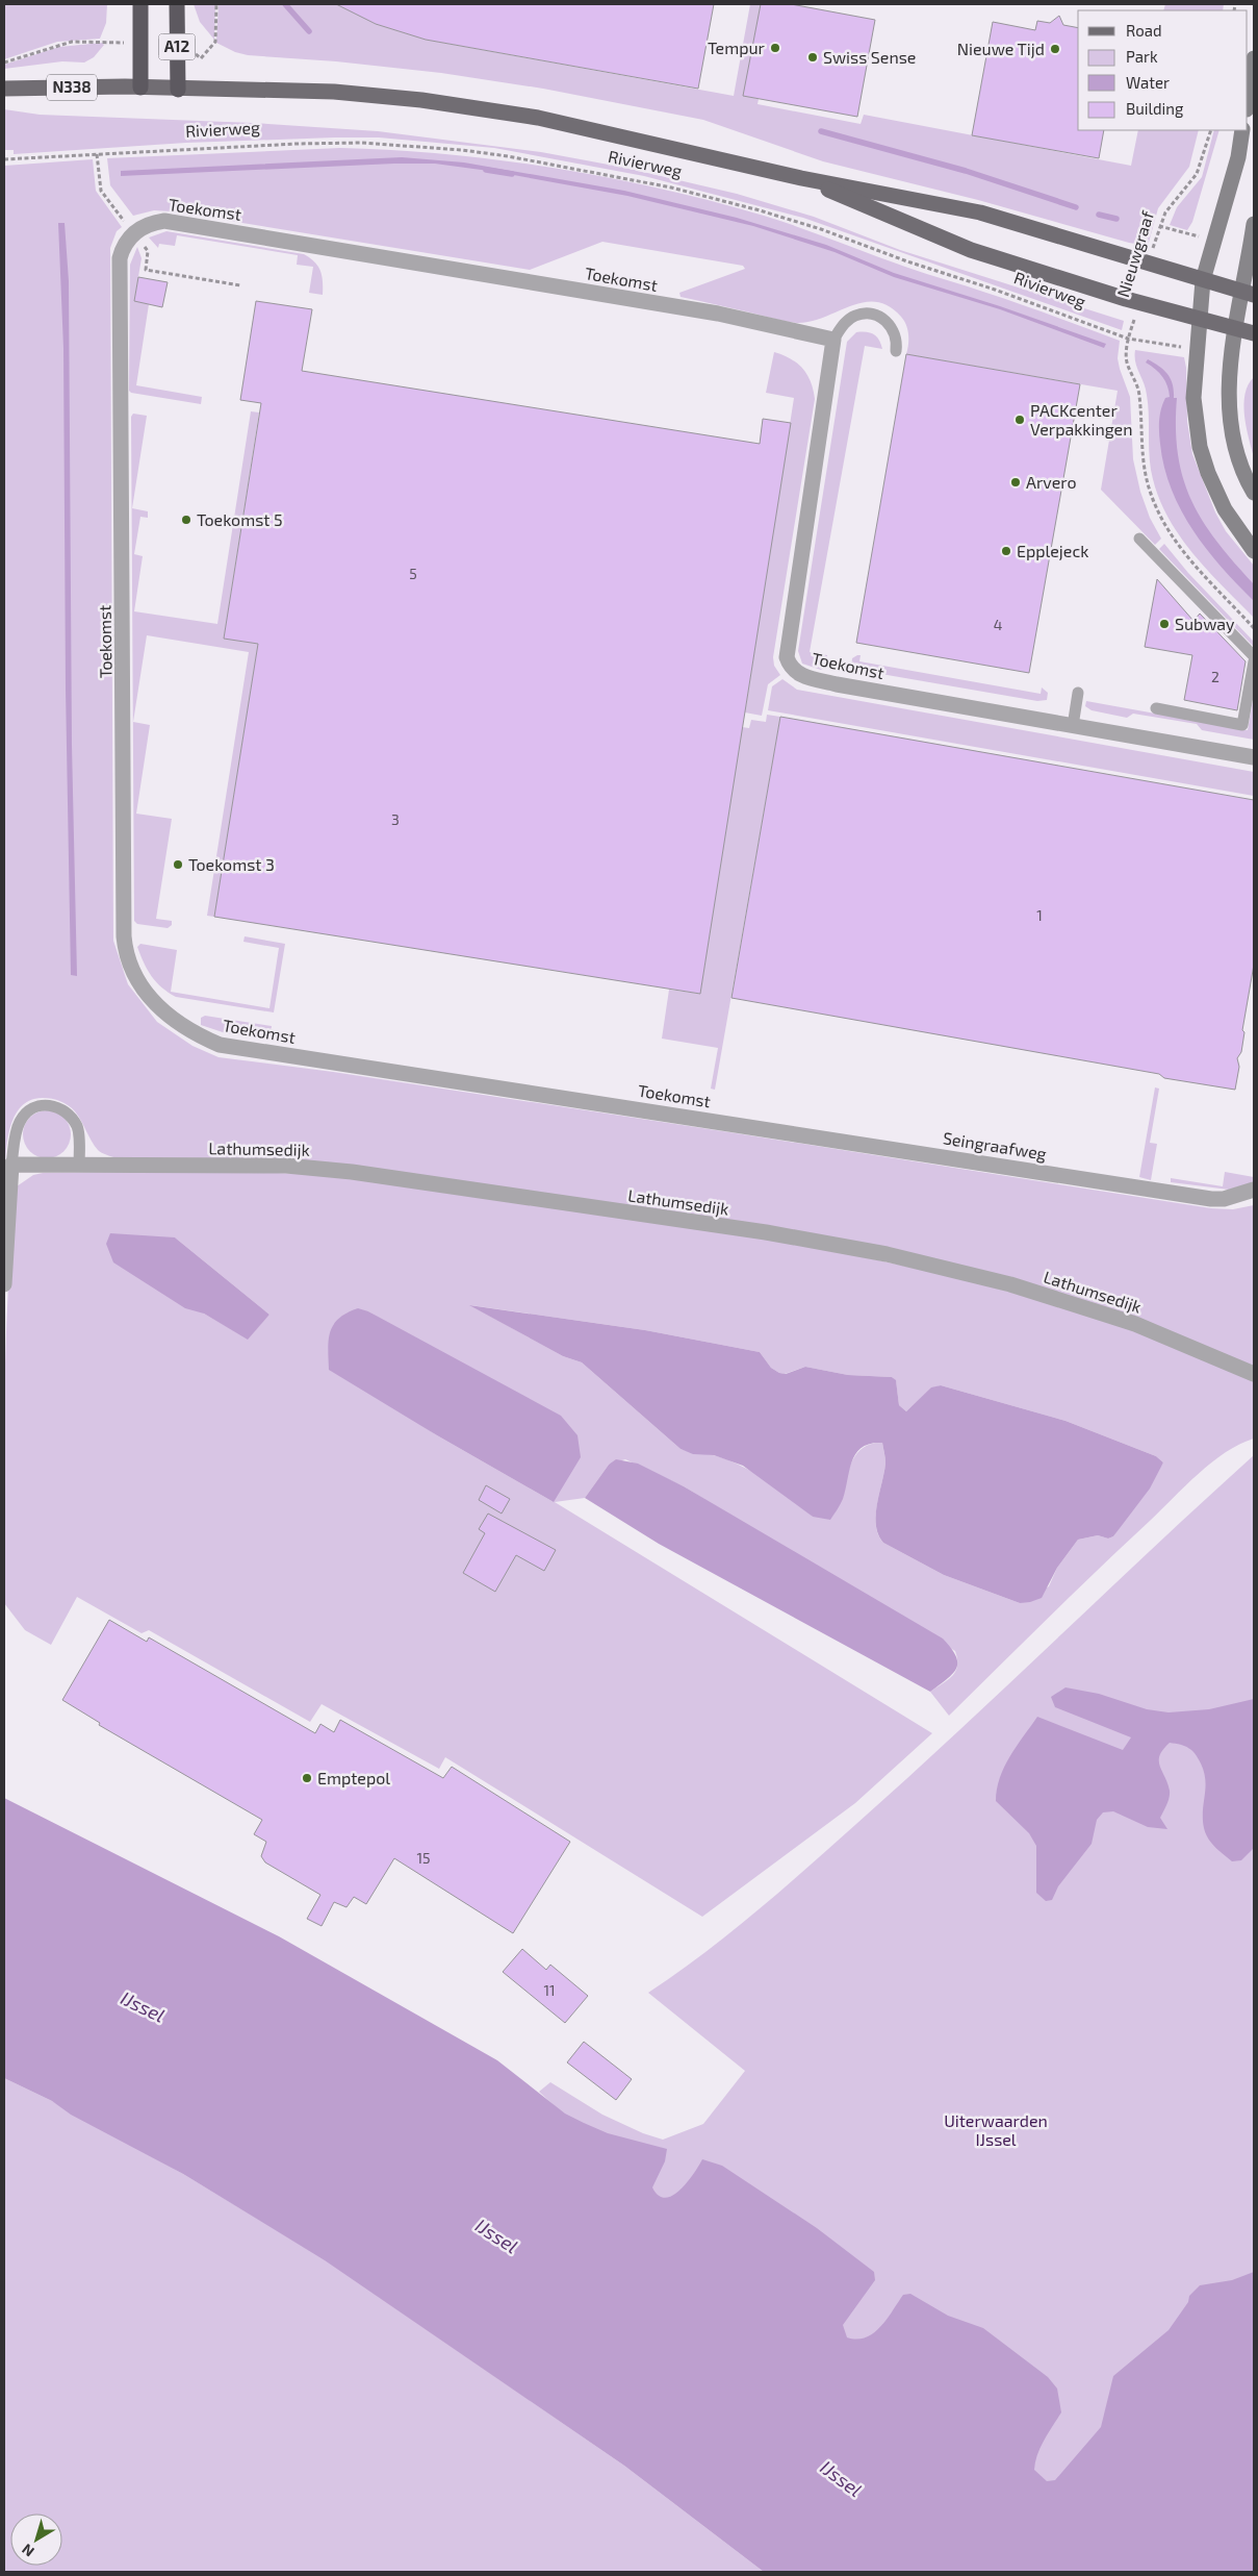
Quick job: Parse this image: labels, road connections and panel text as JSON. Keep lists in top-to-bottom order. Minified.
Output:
{"streets":{"highway":["A12"],"main road":["N338","Rivierweg"],"street":["Toekomst","Seingraafweg","Lathumsedijk"],"path":["Nieuwgraaf"]},"crossings":[["A12","Rivierweg"],["Rivierweg","Nieuwgraaf"],["Toekomst","Seingraafweg"]],"water":["IJssel"],"parks":["Uiterwaarden IJssel"],"places":["Tempur","Nieuwe Tijd","Swiss Sense","PACKcenter Verpakkingen","Arvero","Toekomst 5","Epplejeck","Subway","Toekomst 3","Emptepol"],"house_numbers":["5","4","2","3","1","15","11"],"legend":["Road","Park","Water","Building"],"north":"bottom left"}
